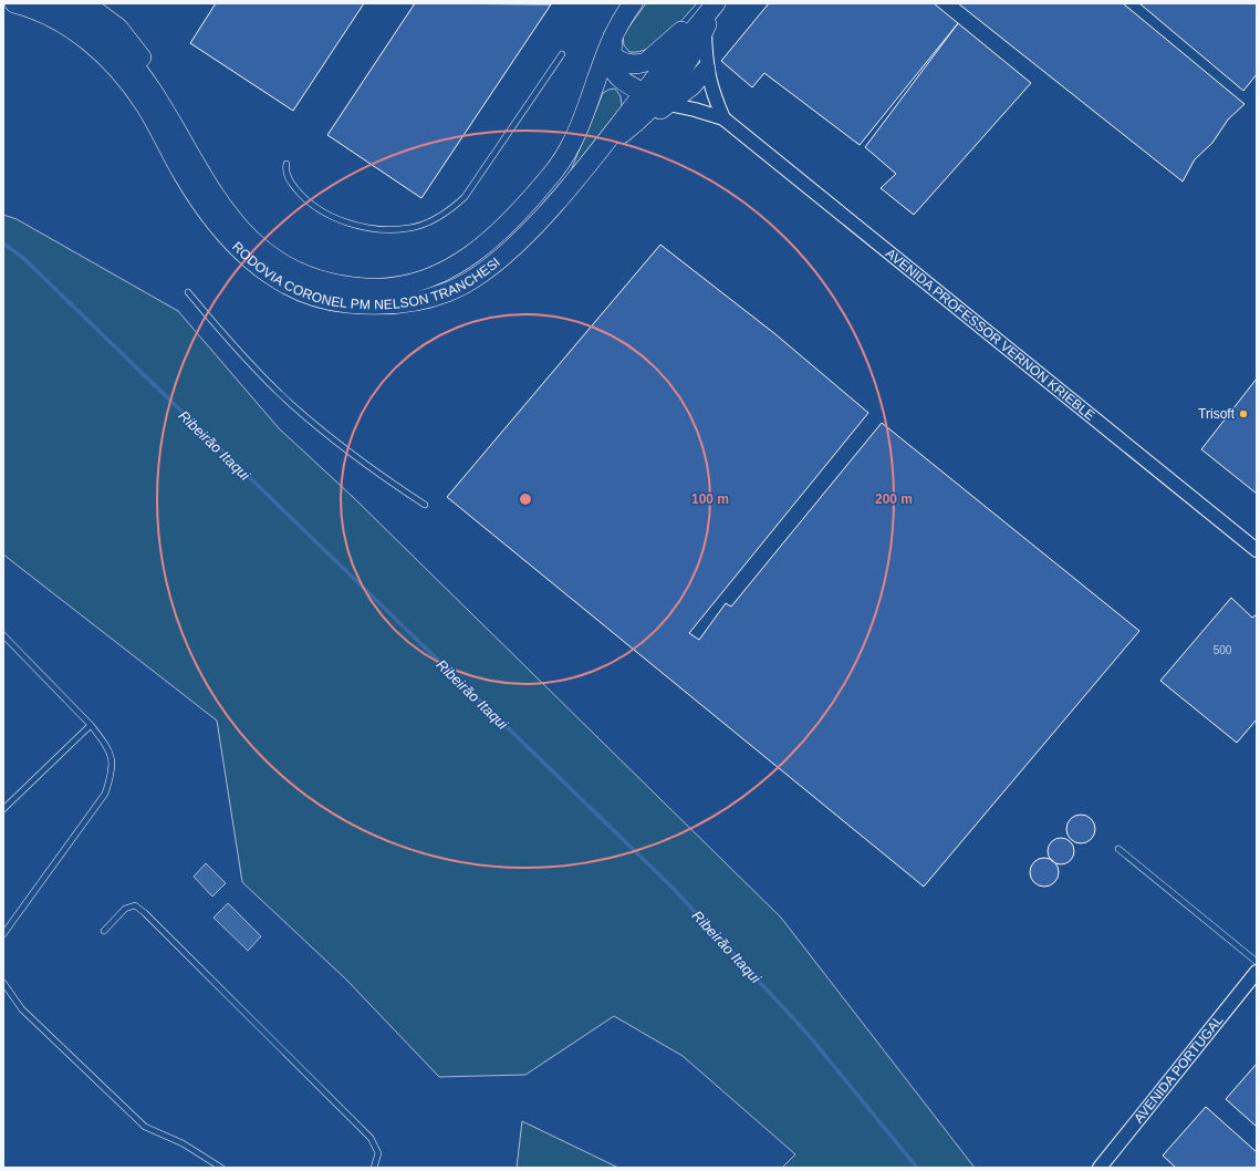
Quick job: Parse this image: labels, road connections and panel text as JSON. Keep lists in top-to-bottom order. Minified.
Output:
{"streets":{"highway":["RODOVIA CORONEL PM NELSON TRANCHESI"],"street":["AVENIDA PROFESSOR VERNON KRIEBLE","AVENIDA PORTUGAL"]},"crossings":[["RODOVIA CORONEL PM NELSON TRANCHESI","AVENIDA PROFESSOR VERNON KRIEBLE"]],"water":["Ribeirão Itaqui"],"places":["Trisoft"],"house_numbers":["500"],"rings":["100 m","200 m"]}
